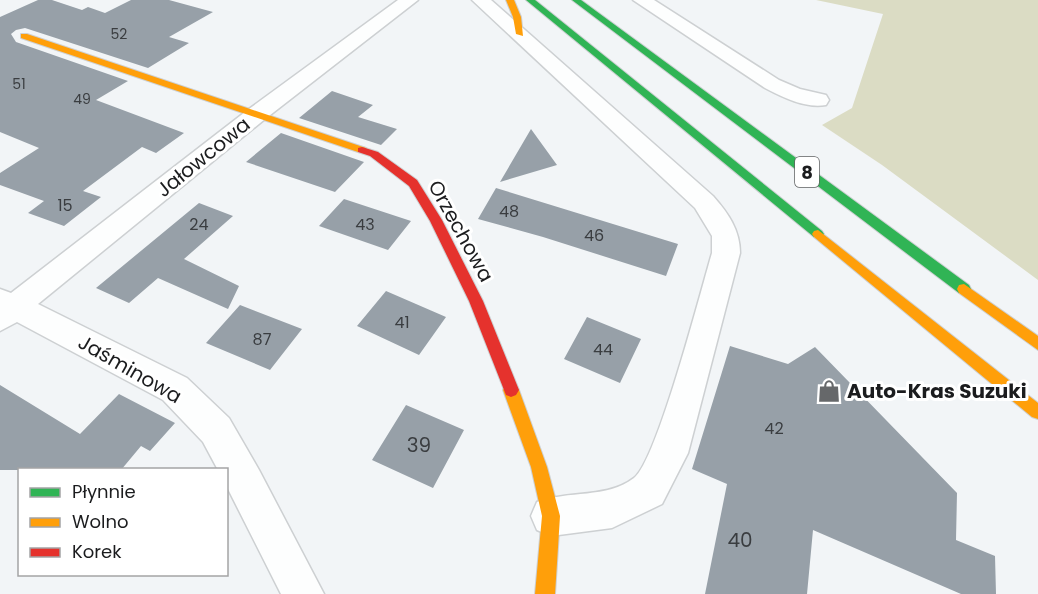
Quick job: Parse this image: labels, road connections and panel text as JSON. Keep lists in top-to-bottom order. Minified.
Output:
{"streets":{"main road":["8","Orzechowa"],"street":["Jałowcowa","Jaśminowa"]},"crossings":[["Jałowcowa","Orzechowa"],["Jałowcowa","Jaśminowa"]],"places":{"shop":["Auto-Kras Suzuki"]},"house_numbers":["52","51","49","15","48","24","43","46","41","87","44","42","39","40"],"legend":["Płynnie","Wolno","Korek"]}
